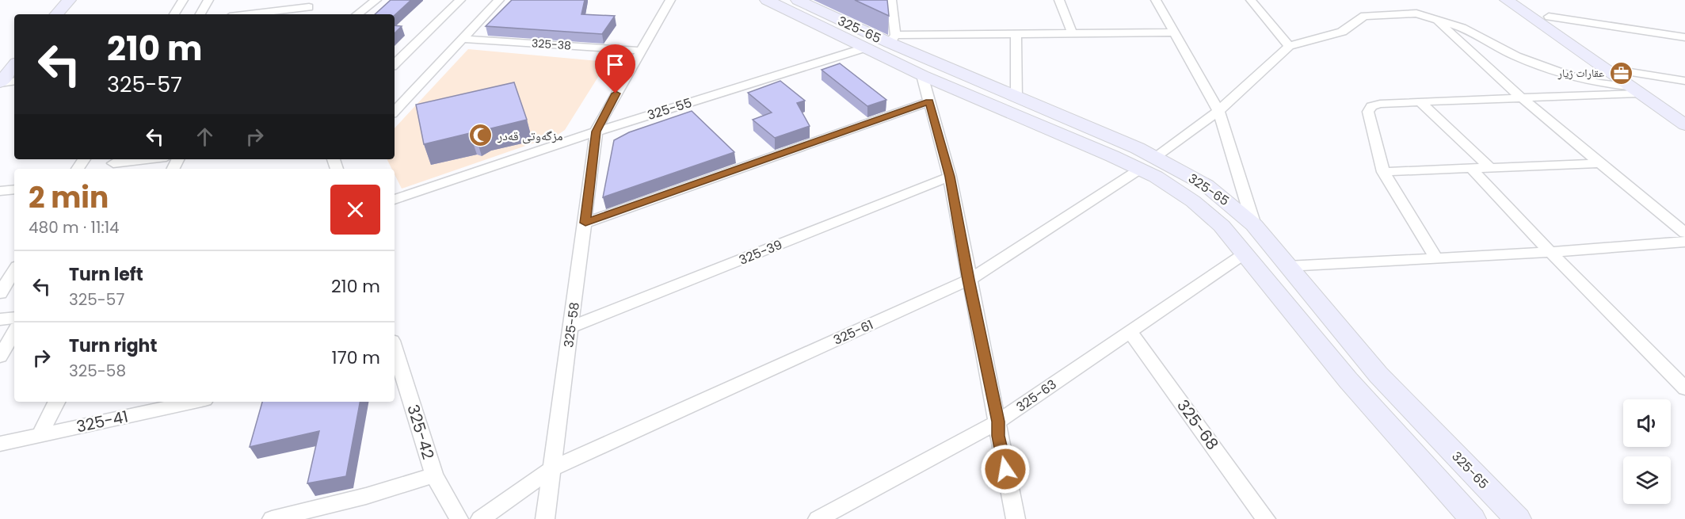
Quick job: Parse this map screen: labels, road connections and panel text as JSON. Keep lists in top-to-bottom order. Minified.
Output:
{"streets":{"street":["325-65","325-38","325-55","325-39","325-58","325-61","325-63","325-41","325-68","325-42"]},"crossings":[["325-65","325-55"],["325-65","325-61"],["325-65","325-63"],["325-55","325-58"],["325-39","325-58"],["325-58","325-61"],["325-63","325-68"]],"places":{"office":["عقارات ژیار"],"mosque":["مزگەوتی قەدر"]},"page":{"turn":["210 m","325-57"],"heading":["2 min","480 m · 11:14"],"list":[{"name":"Turn left","note":"325-57","value":"210 m"},{"name":"Turn right","note":"325-58","value":"170 m"}]}}
